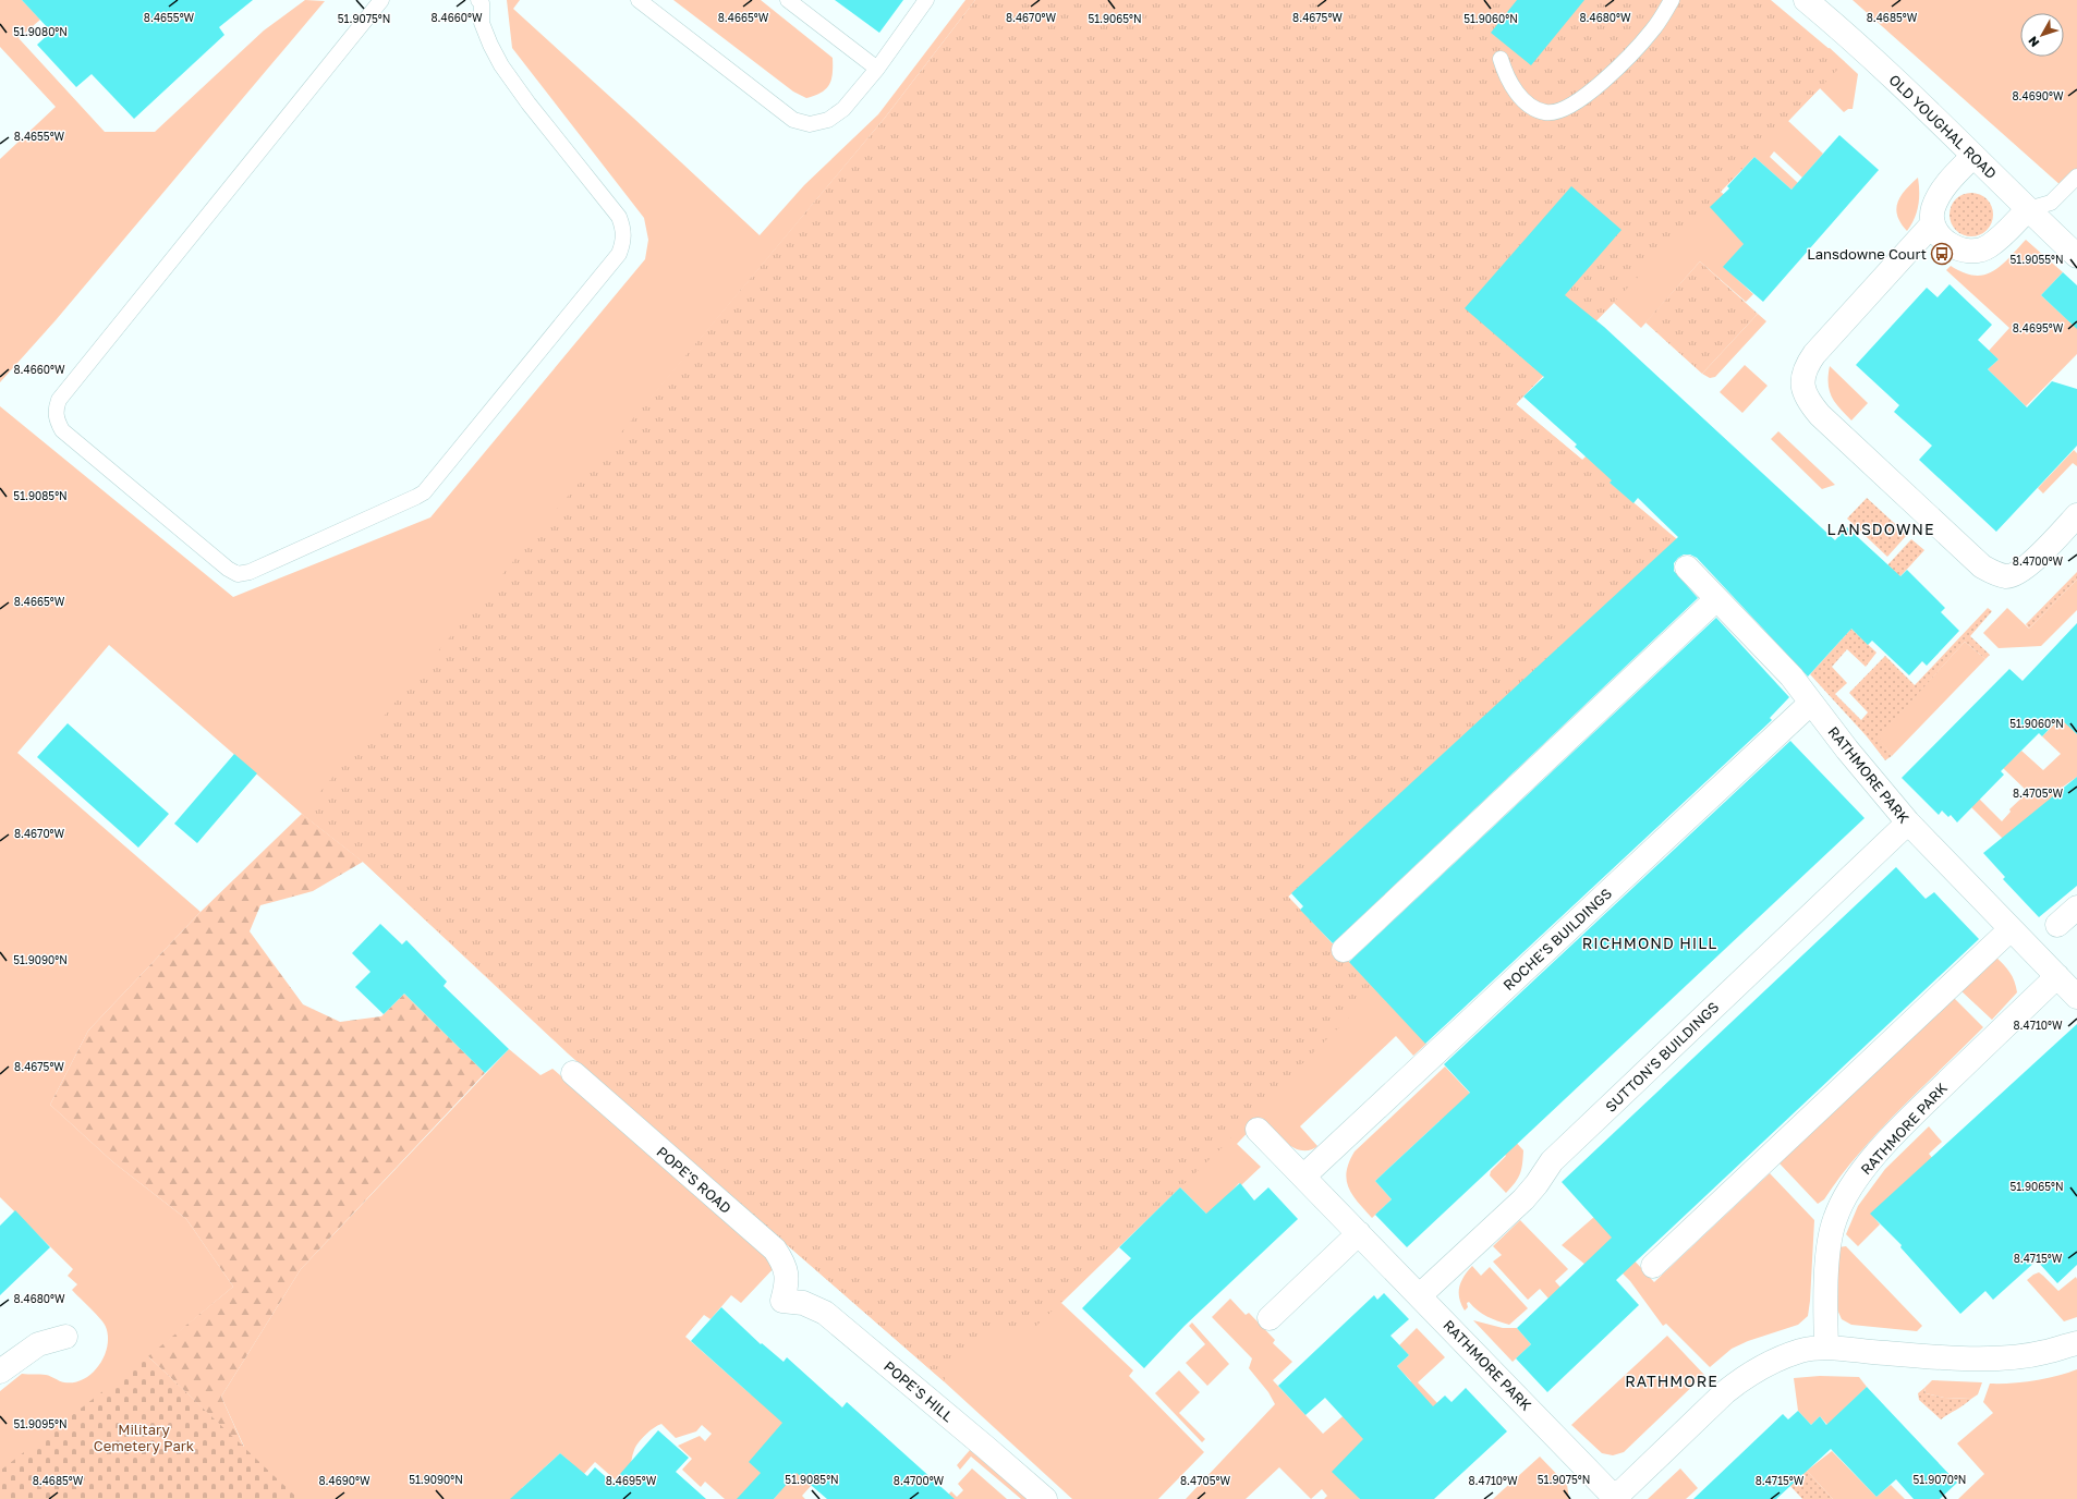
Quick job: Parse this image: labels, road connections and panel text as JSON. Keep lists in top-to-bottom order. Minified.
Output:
{"streets":{"street":["OLD YOUGHAL ROAD","RATHMORE PARK","ROCHE'S BUILDINGS","SUTTON'S BUILDINGS","POPE'S ROAD","POPE'S HILL"]},"crossings":[["RATHMORE PARK","ROCHE'S BUILDINGS"],["RATHMORE PARK","SUTTON'S BUILDINGS"],["POPE'S ROAD","POPE'S HILL"]],"districts":["LANSDOWNE","RICHMOND HILL","RATHMORE"],"parks":["Military Cemetery Park"],"places":{"bus stop":["Lansdowne Court"]},"north":"bottom left","coordinates":["8.4655°W","8.4660°W","8.4665°W","8.4670°W","8.4675°W","8.4680°W","8.4685°W","51.9075°N","51.9065°N","51.9060°N","51.9080°N","8.4690°W","51.9055°N","8.4695°W","51.9085°N","8.4700°W","8.4705°W","51.9090°N","8.4710°W","8.4715°W","51.9095°N","51.9070°N"]}
